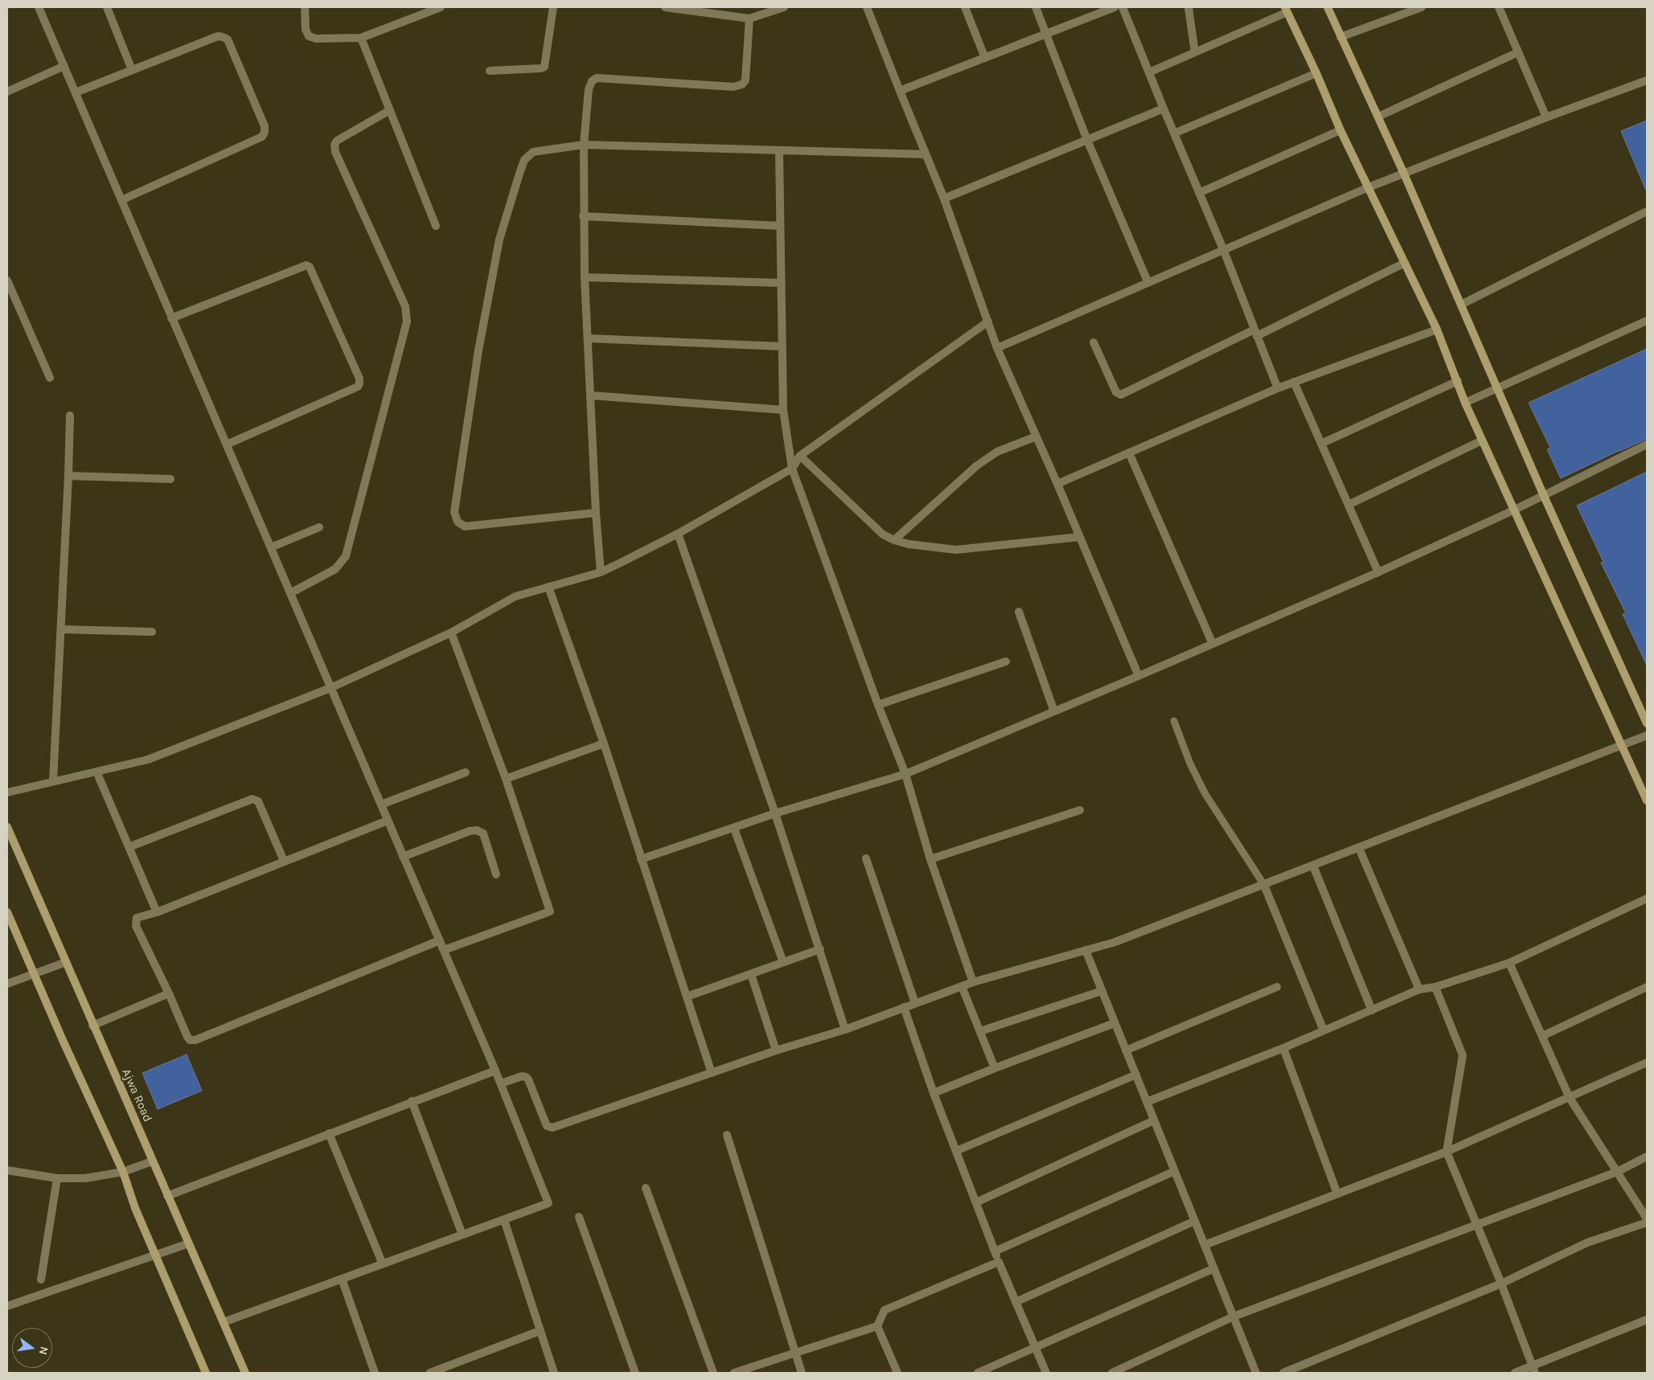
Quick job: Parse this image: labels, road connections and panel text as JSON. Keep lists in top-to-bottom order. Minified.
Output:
{"streets":{"street":["Ajwa Road"]},"north":"right"}
